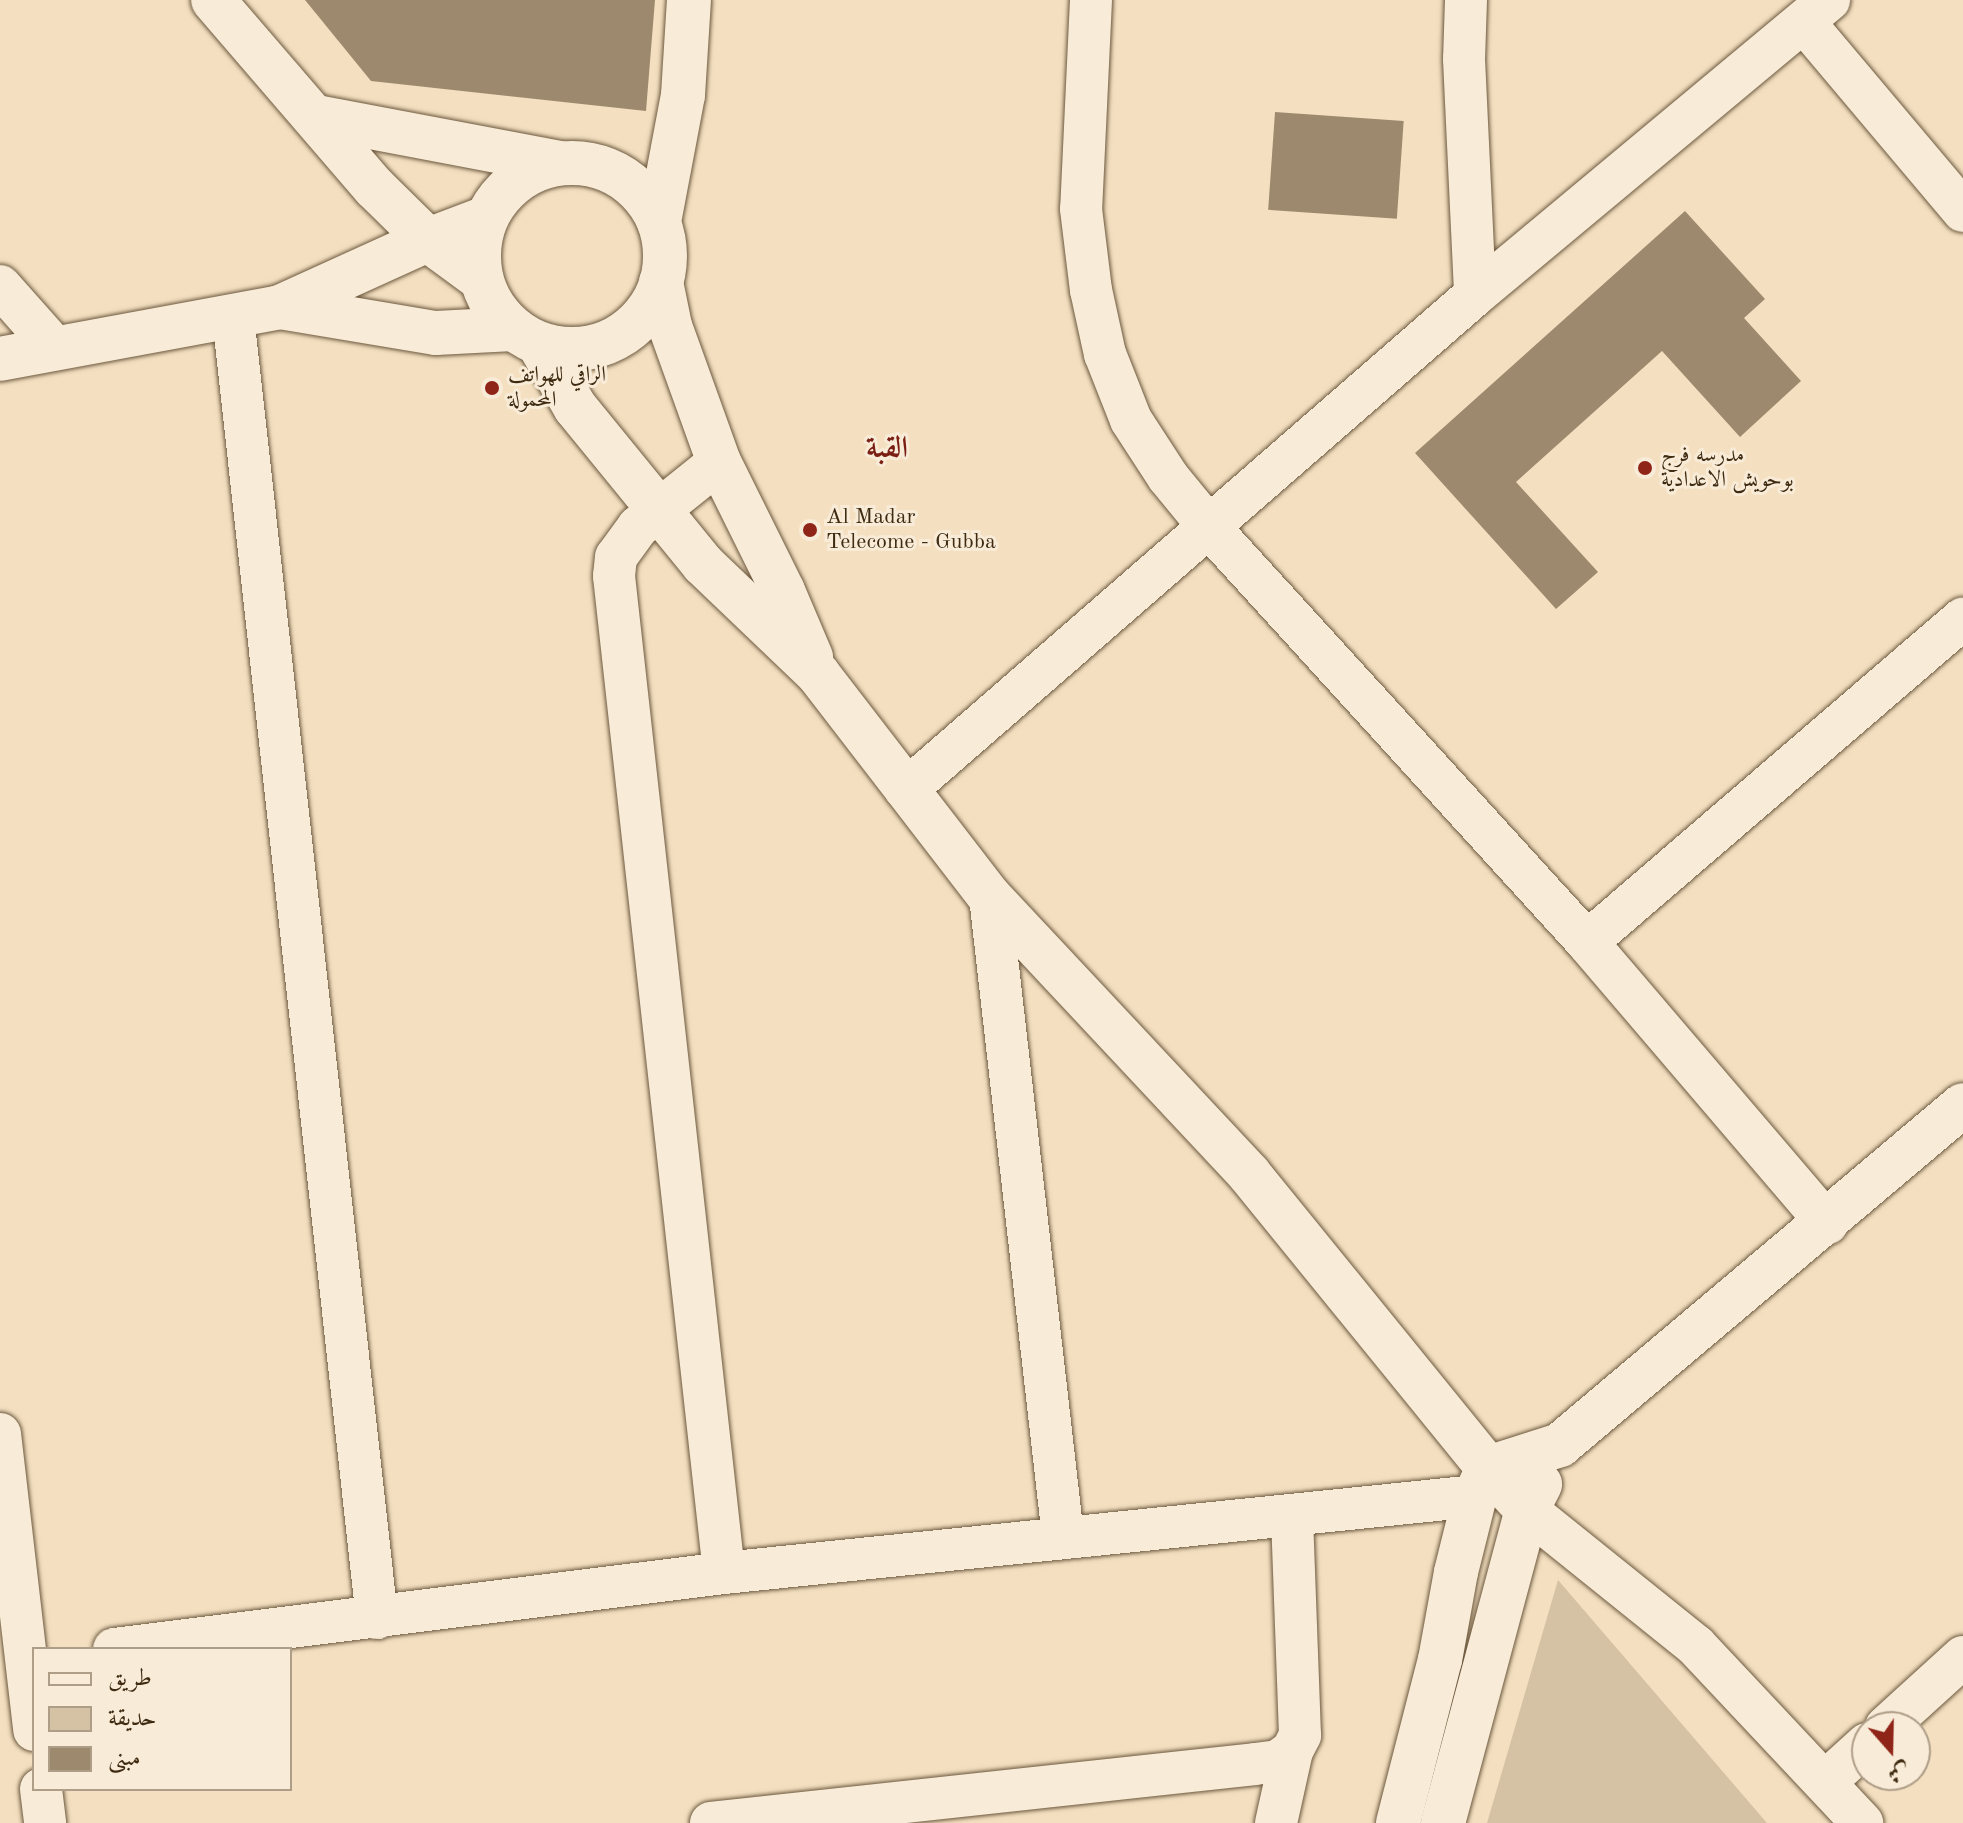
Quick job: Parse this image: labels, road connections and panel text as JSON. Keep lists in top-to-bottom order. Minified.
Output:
{"districts":["القبة"],"places":["الراقي للهواتف المحمولة","مدرسه فرج بوحويش الاعدادية","Al Madar Telecome - Gubba"],"legend":["طريق","حديقة","مبنى"],"north":"bottom"}
